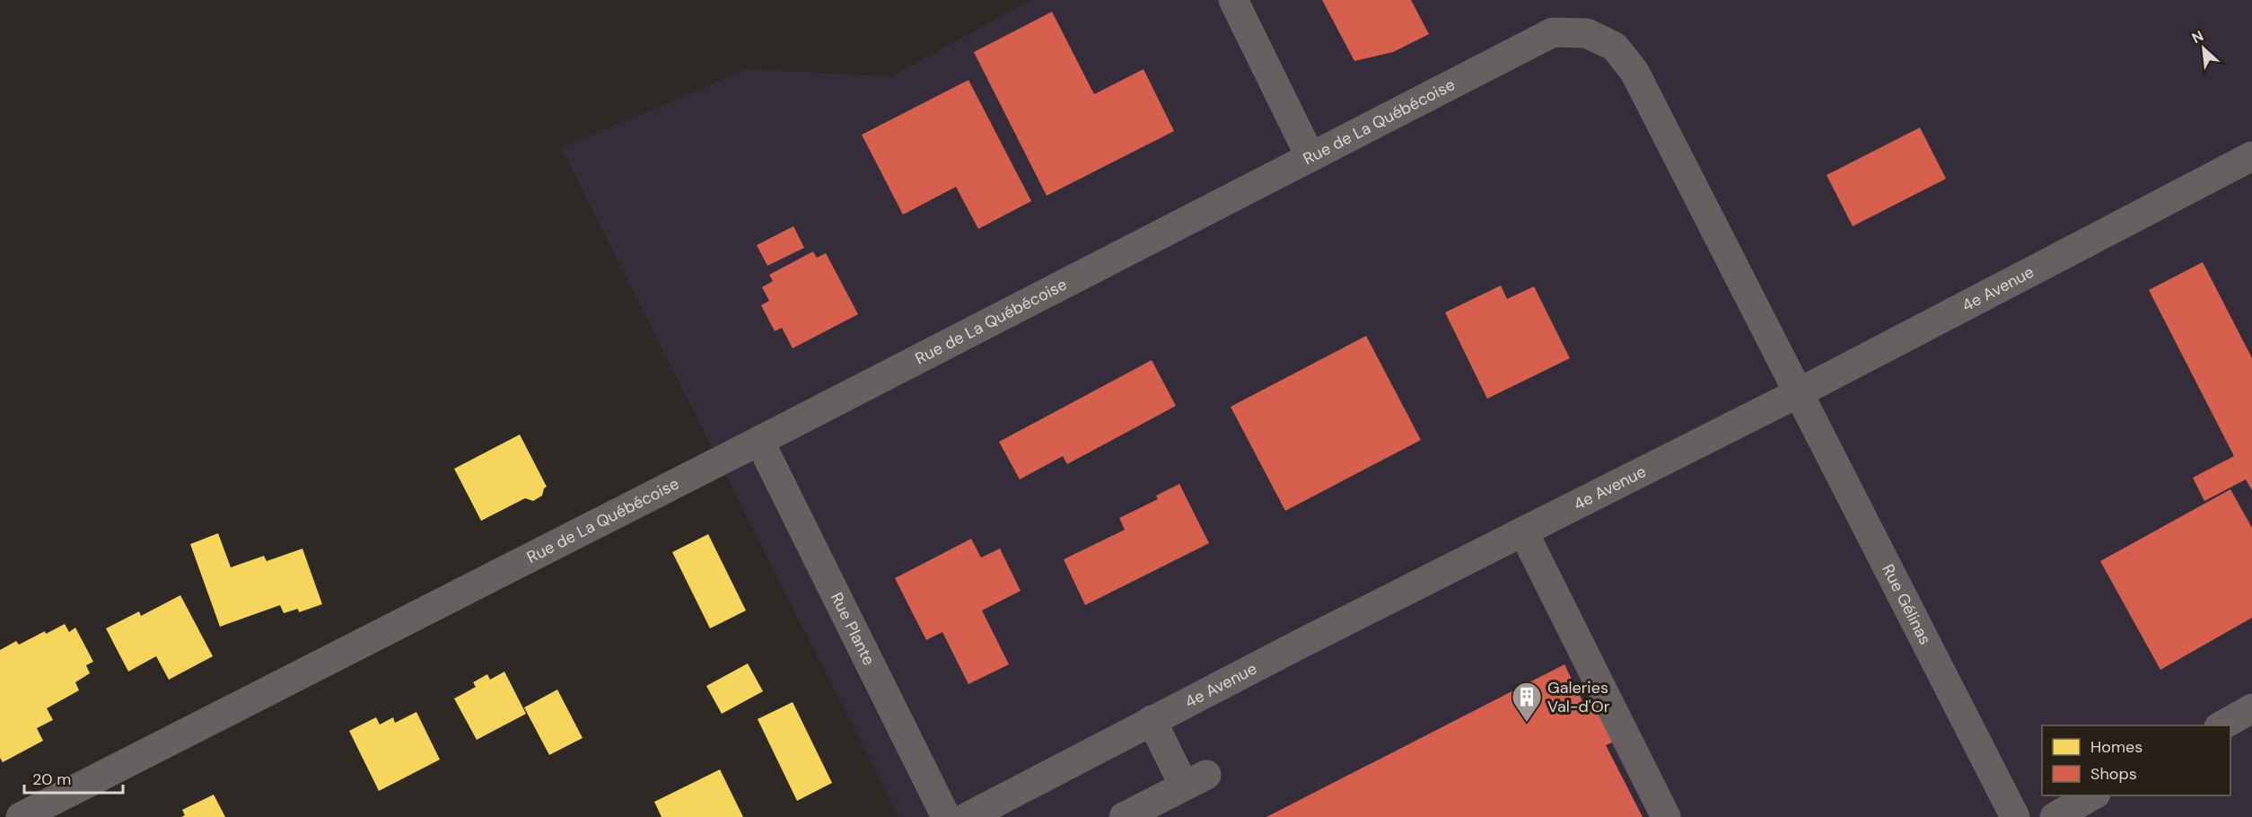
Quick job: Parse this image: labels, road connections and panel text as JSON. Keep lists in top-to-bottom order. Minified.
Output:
{"streets":{"street":["Rue de La Québécoise","4e Avenue","Rue Gélinas","Rue Plante"]},"crossings":[["Rue de La Québécoise","4e Avenue"],["Rue de La Québécoise","Rue Gélinas"],["Rue de La Québécoise","Rue Plante"],["4e Avenue","Rue Gélinas"]],"places":{"building":["Galeries Val-d'Or"]},"legend":["Homes","Shops"],"scale_bar":"20 m","north":"top left"}
